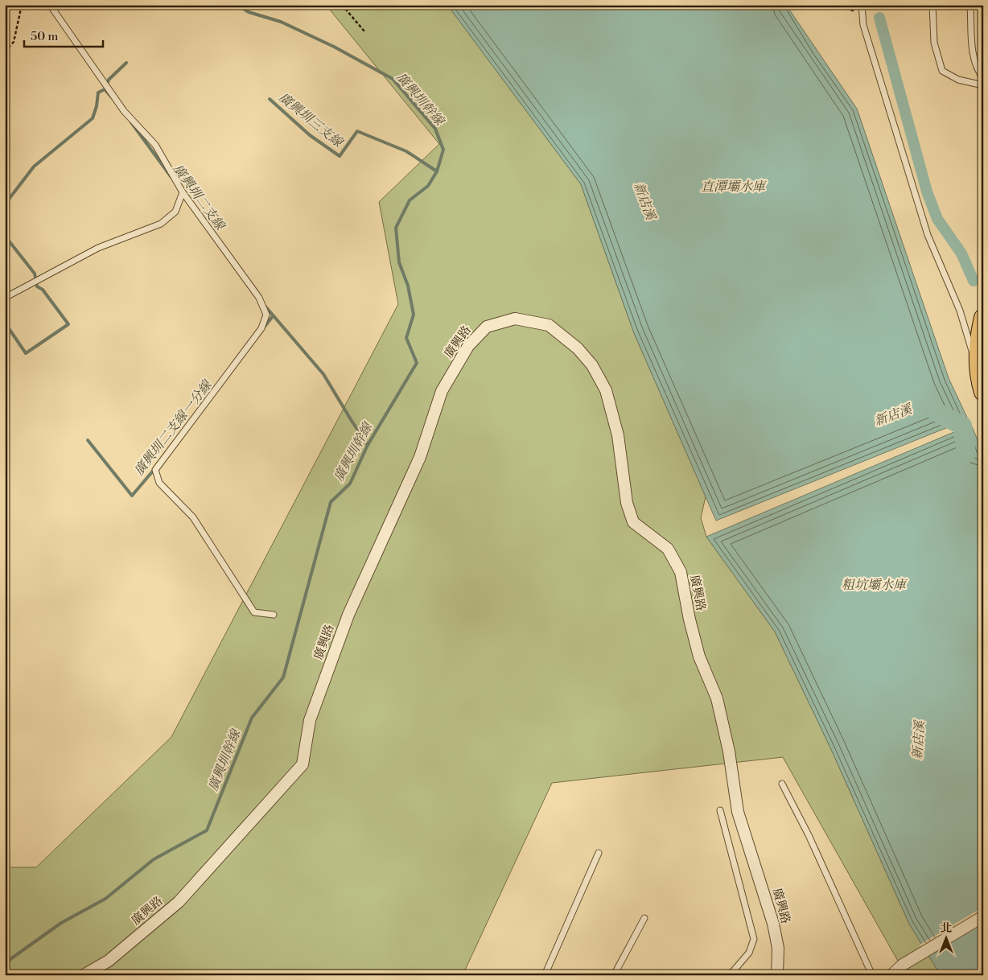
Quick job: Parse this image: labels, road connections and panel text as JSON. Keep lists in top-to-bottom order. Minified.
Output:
{"streets":{"street":["廣興路"]},"water":["廣興圳幹線","廣興圳三支線","直潭壩水庫","廣興圳二支線","新店溪","廣興圳二支線一分線","粗坑壩水庫"],"scale_bar":"50 m","north":"top"}
